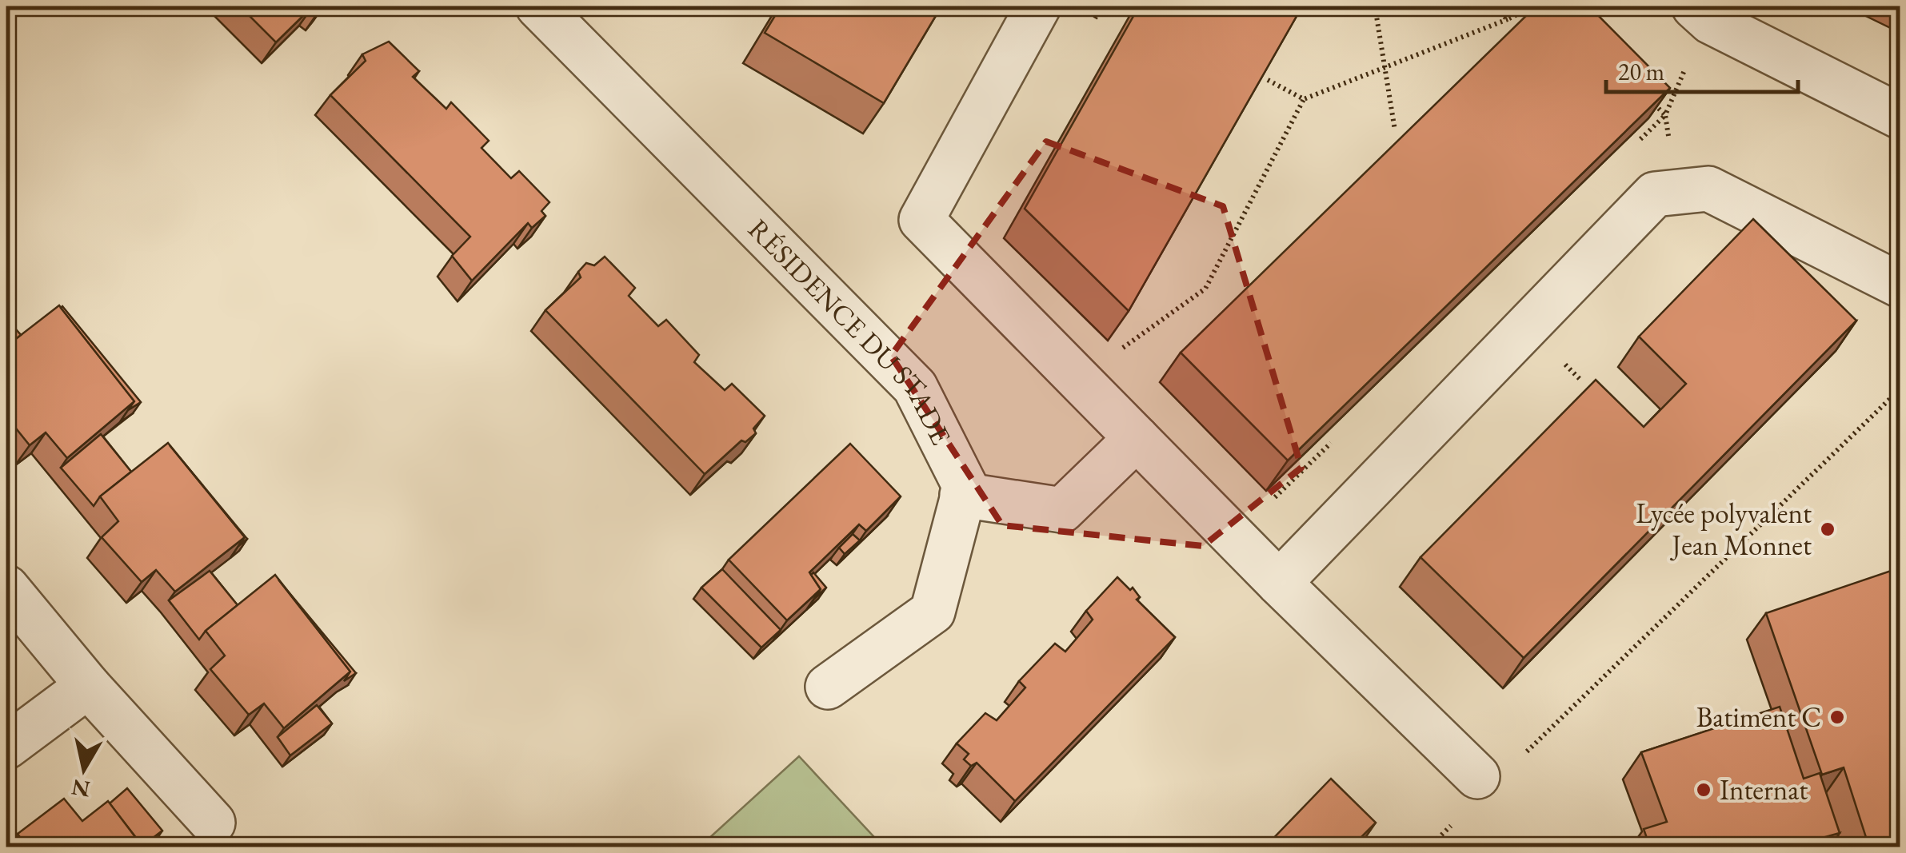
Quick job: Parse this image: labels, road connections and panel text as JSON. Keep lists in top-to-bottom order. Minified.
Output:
{"streets":{"street":["RÉSIDENCE DU STADE"]},"places":["Lycée polyvalent Jean Monnet","Batiment C","Internat"],"scale_bar":"20 m","north":"bottom"}
